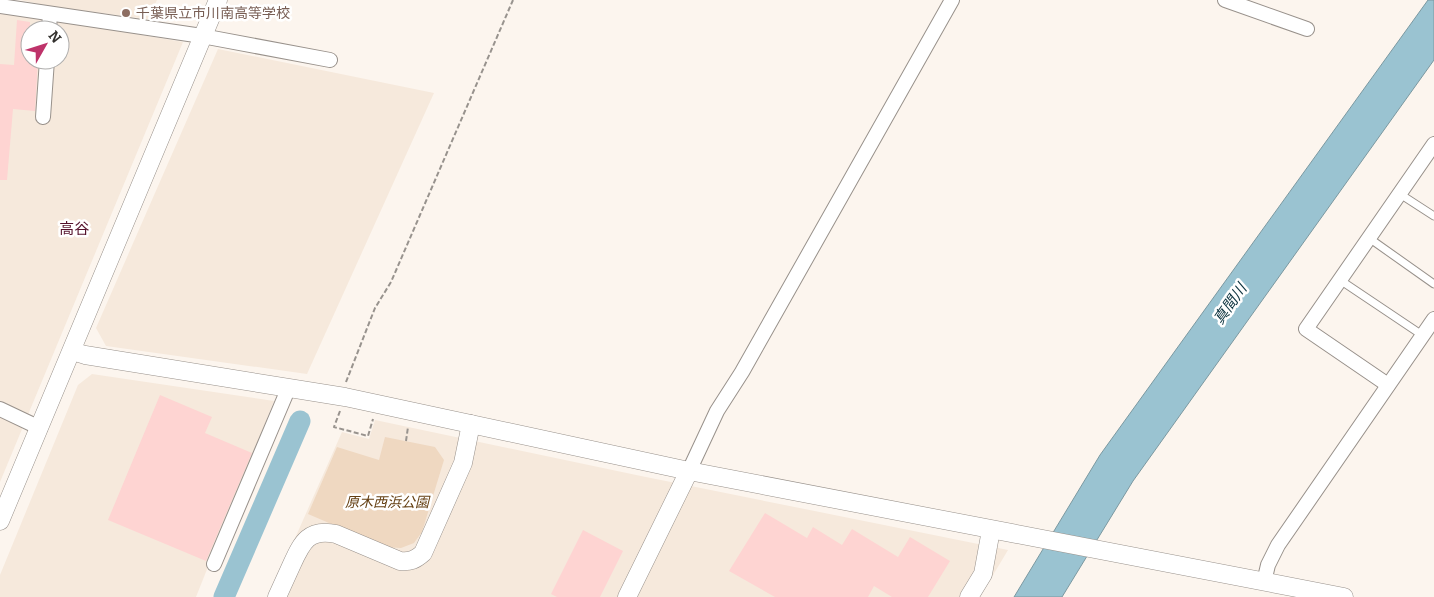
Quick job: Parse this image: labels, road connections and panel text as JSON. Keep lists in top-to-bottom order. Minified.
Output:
{"districts":["高谷"],"water":["真間川"],"parks":["原木西浜公園"],"places":["千葉県立市川南高等学校"],"north":"top right"}
